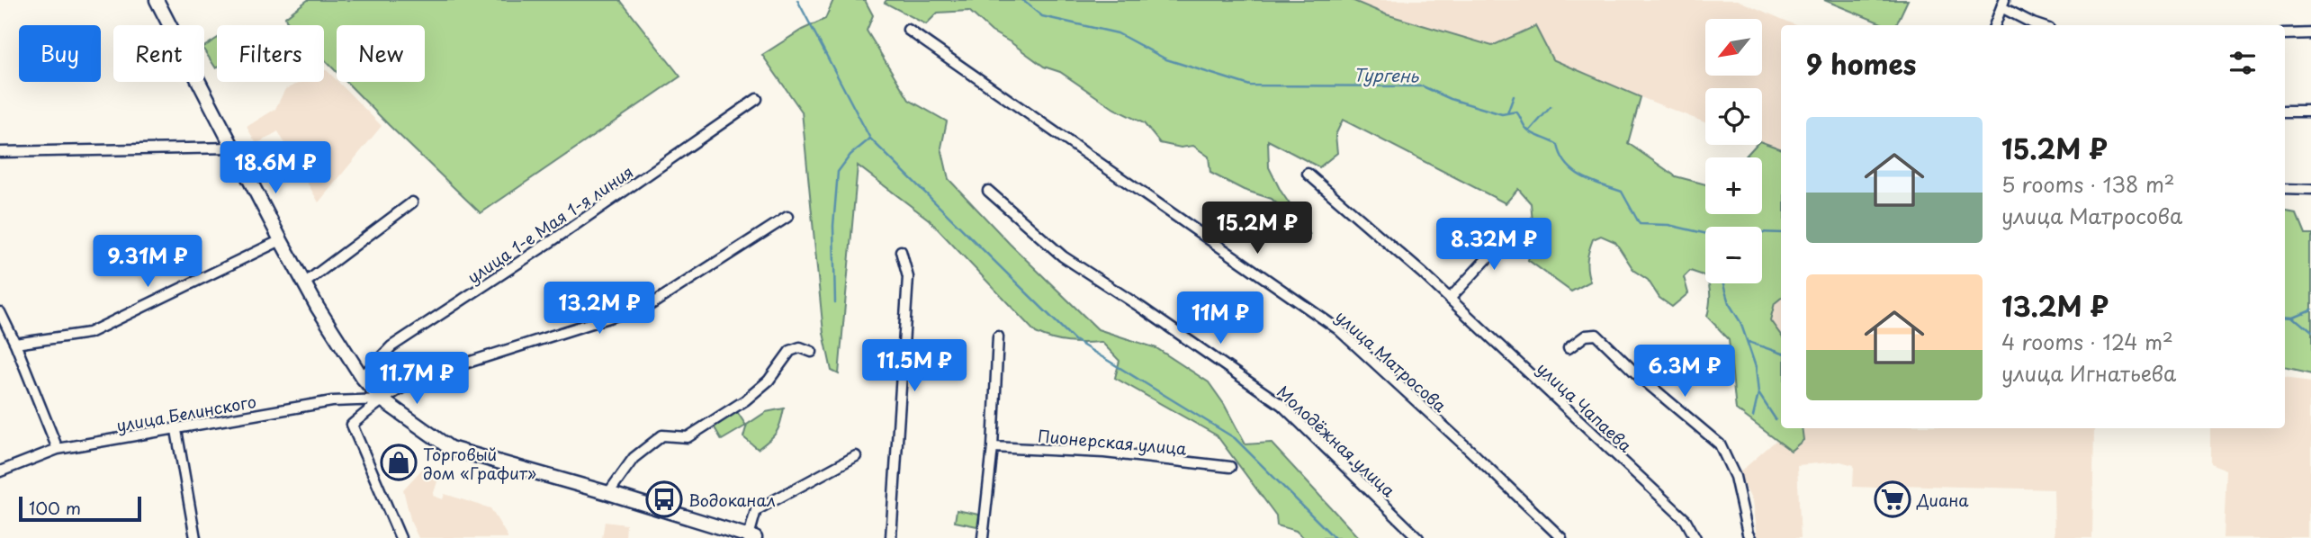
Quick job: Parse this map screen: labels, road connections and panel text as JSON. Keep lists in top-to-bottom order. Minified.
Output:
{"streets":{"street":["улица 1-е Мая 1-я линия","улица Матросова","улица Чапаева","улица Белинского","Молодёжная улица","Пионерская улица"]},"water":["Тургень"],"places":{"shop":["Торговый дом «Графит»"],"bus stop":["Водоканал"],"supermarket":["Диана"]},"scale_bar":"100 m","north":"bottom left","page":{"map_buttons":["+","−"],"chip":["Buy","Rent","Filters","New"],"heading":"9 homes","list":[{"name":"15.2M ₽","note":"5 rooms · 138 m² · улица Матросова"},{"name":"13.2M ₽","note":"4 rooms · 124 m² · улица Игнатьева"}],"price":["18.6M ₽","15.2M ₽","8.32M ₽","9.31M ₽","13.2M ₽","11M ₽","11.5M ₽","6.3M ₽","11.7M ₽"],"scale":"100 m"}}
